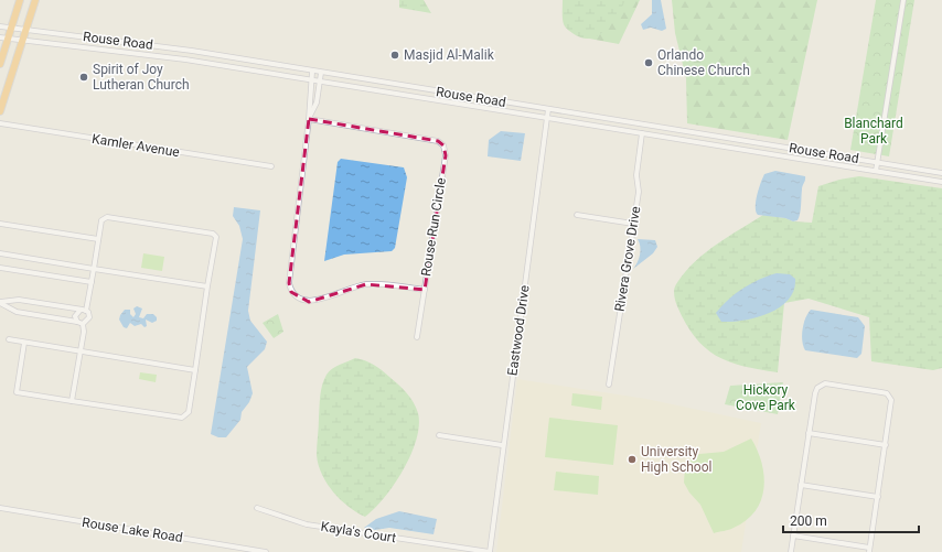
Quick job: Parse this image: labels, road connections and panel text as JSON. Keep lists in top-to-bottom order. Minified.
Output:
{"streets":{"street":["Rouse Road","Kamler Avenue","Rouse Run Circle","Rivera Grove Drive","Eastwood Drive","Rouse Lake Road","Kayla's Court"]},"crossings":[["Rouse Road","Rouse Run Circle"],["Rouse Road","Rivera Grove Drive"],["Rouse Road","Eastwood Drive"],["Eastwood Drive","Kayla's Court"]],"parks":["Blanchard Park","Hickory Cove Park"],"places":["Masjid Al-Malik","Orlando Chinese Church","Spirit of Joy Lutheran Church","University High School"],"scale_bar":"200 m"}
